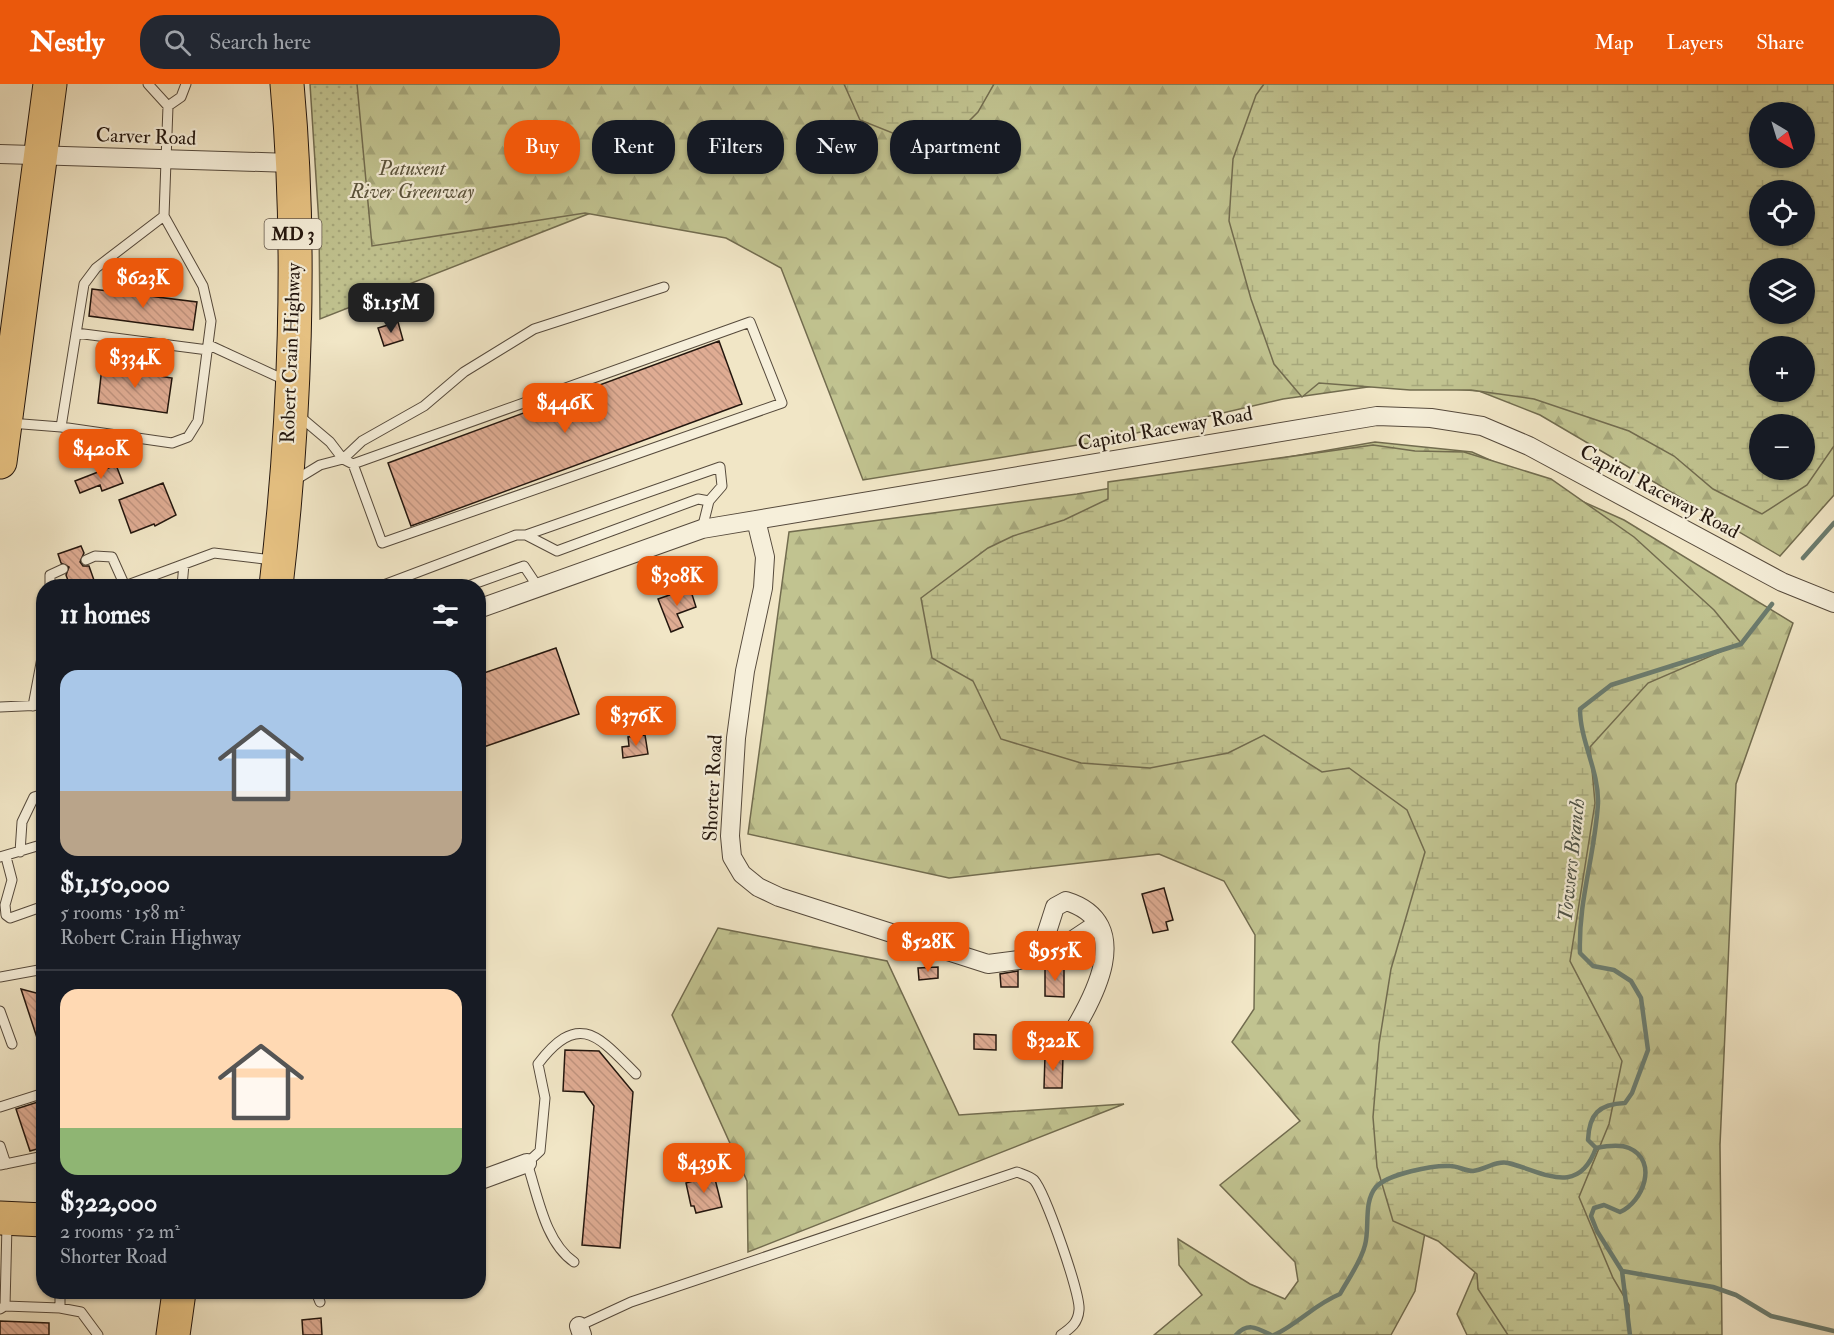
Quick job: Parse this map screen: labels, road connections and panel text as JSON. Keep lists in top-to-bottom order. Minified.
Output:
{"streets":{"highway":["MD 3","Robert Crain Highway"],"street":["Carver Road","Capitol Raceway Road","Shorter Road"]},"crossings":[["Carver Road","Robert Crain Highway"],["Capitol Raceway Road","Shorter Road"]],"water":["Towsers Branch"],"parks":["Patuxent River Greenway"],"north":"bottom right","page":{"header":"Nestly","search":"Search here","nav":["Map","Layers","Share"],"map_buttons":["+","−"],"chip":["Buy","Rent","Filters","New","Apartment"],"price":["$623K","$1.15M","$334K","$446K","$420K","$308K","$376K","$528K","$955K","$322K","$439K"],"heading":"11 homes","list":[{"name":"$1,150,000","note":"5 rooms · 158 m² · Robert Crain Highway"},{"name":"$322,000","note":"2 rooms · 52 m² · Shorter Road"}]}}
